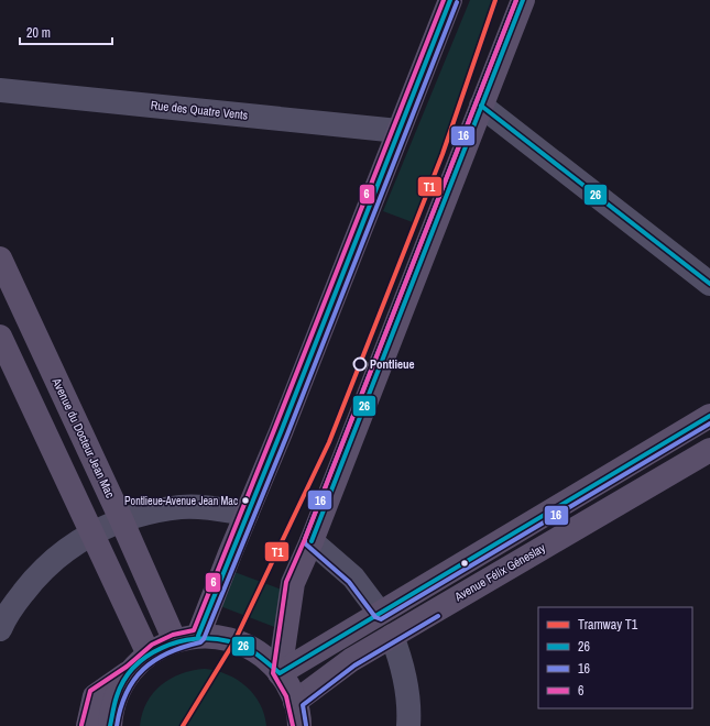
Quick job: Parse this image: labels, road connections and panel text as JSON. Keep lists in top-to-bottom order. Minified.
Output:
{"streets":{"main road":["Avenue du Docteur Jean Mac","Avenue Félix Géneslay"],"street":["Rue des Quatre Vents"]},"places":["Pontlieue","Pontlieue-Avenue Jean Mac"],"lines":["tram line T1","transit line 26","transit line 16","transit line 6"],"legend":["Tramway T1","26","16","6"],"scale_bar":"20 m"}
